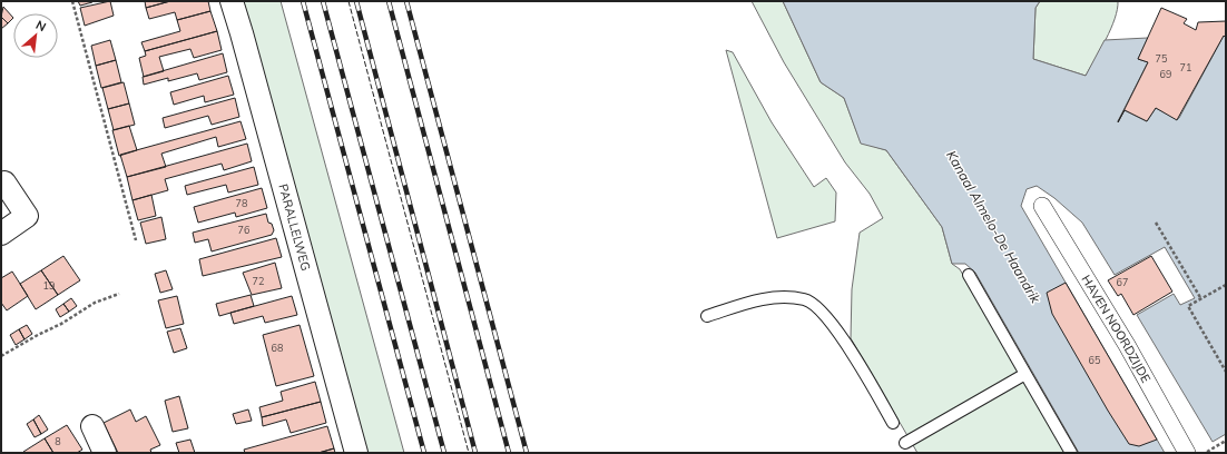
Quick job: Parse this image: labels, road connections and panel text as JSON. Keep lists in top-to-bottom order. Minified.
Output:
{"streets":{"street":["PARALLELWEG","HAVEN NOORDZIJDE"]},"water":["Kanaal Almelo-De Haandrik"],"house_numbers":["75","71","69","78","76","72","67","19","68","65","8"],"north":"top right"}
